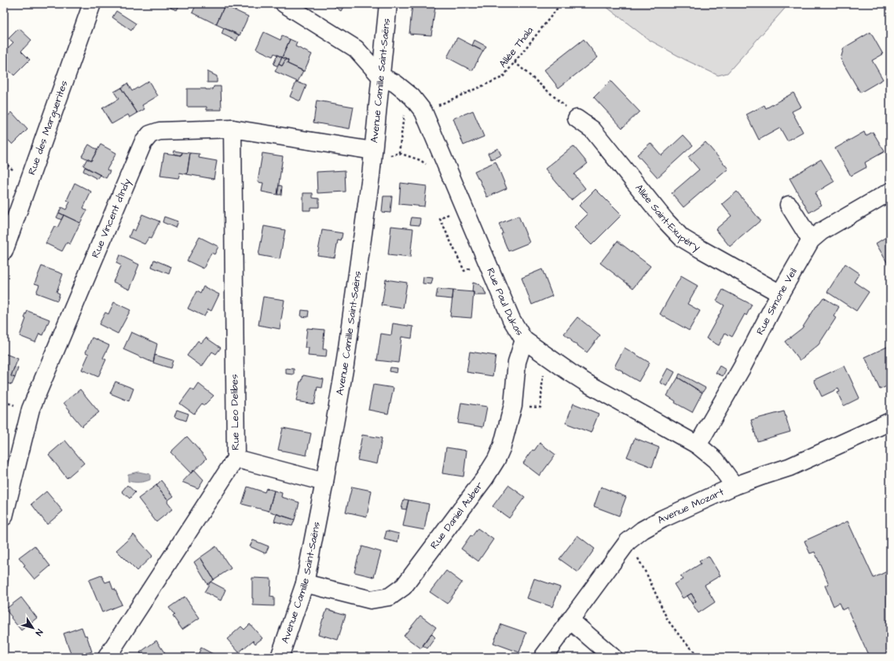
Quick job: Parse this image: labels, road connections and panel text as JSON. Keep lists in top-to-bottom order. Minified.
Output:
{"streets":{"street":["Avenue Camille Saint-Saëns","Rue des Marguerites","Allée Saint-Exupéry","Rue Vincent d'Indy","Rue Paul Dukas","Rue Simone Veil","Rue Leo Delibes","Avenue Mozart","Rue Daniel Auber"],"path":["Allée Thala"]},"crossings":[["Allée Thala","Rue Paul Dukas"],["Avenue Camille Saint-Saëns","Rue Vincent d'Indy"],["Avenue Camille Saint-Saëns","Rue Paul Dukas"],["Avenue Camille Saint-Saëns","Rue Daniel Auber"],["Allée Saint-Exupéry","Rue Simone Veil"],["Rue Vincent d'Indy","Rue Leo Delibes"],["Rue Paul Dukas","Rue Simone Veil"],["Rue Paul Dukas","Avenue Mozart"],["Rue Paul Dukas","Rue Daniel Auber"]],"north":"bottom right"}
